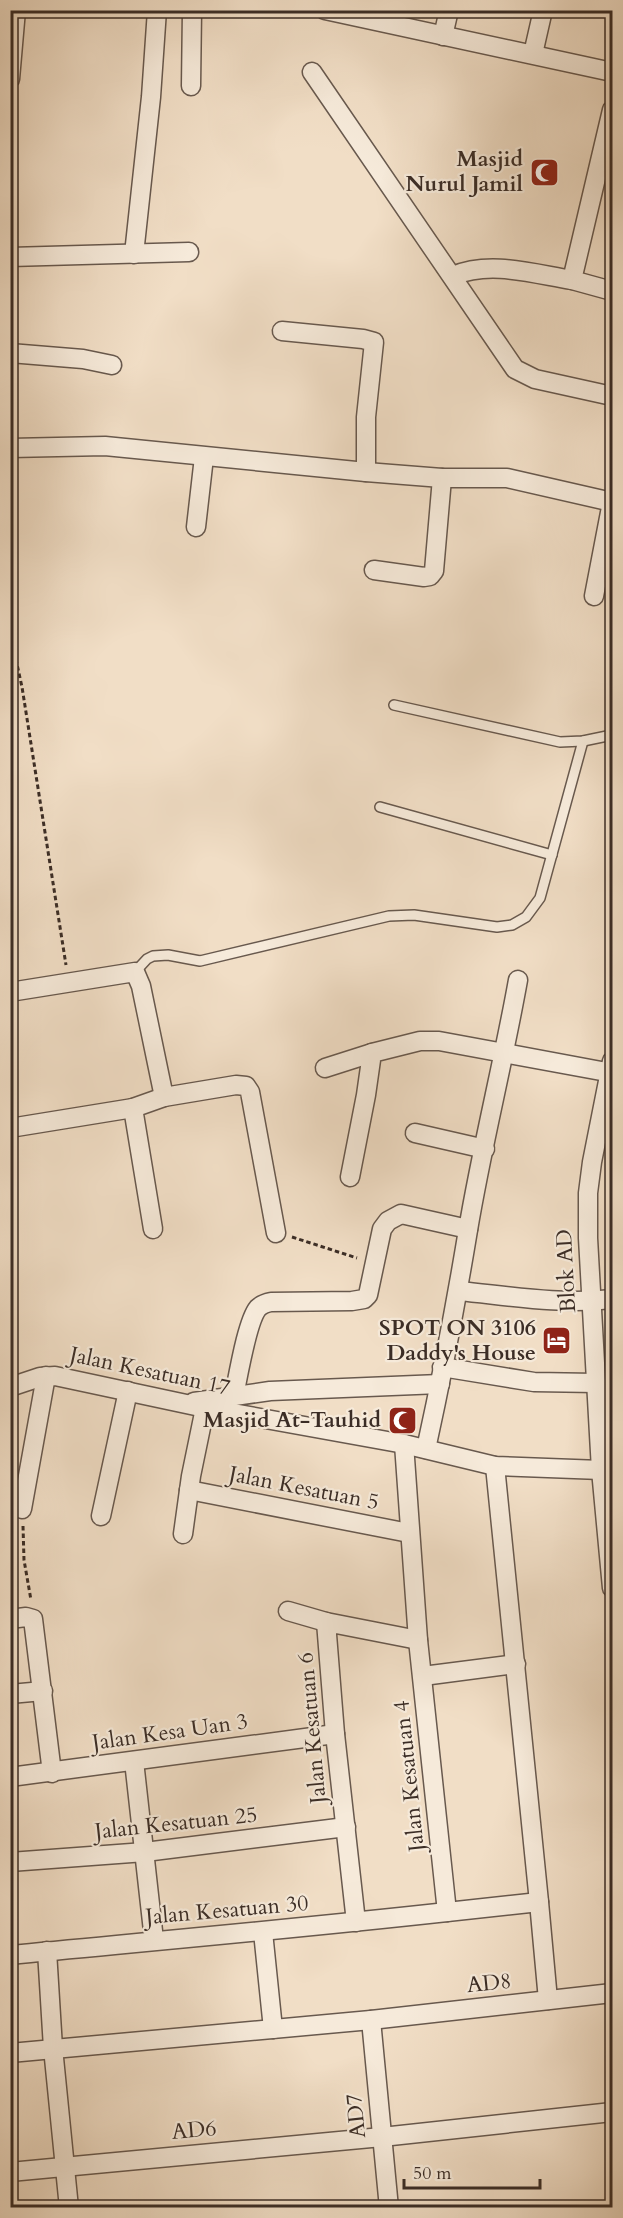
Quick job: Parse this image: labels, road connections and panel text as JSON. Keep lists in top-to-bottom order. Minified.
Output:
{"streets":{"street":["Blok AD","Jalan Kesatuan 17","Jalan Kesatuan 5","Jalan Kesatuan 6","Jalan Kesa Uan 3","Jalan Kesatuan 4","Jalan Kesatuan 25","Jalan Kesatuan 30","AD8","AD7","AD6"]},"crossings":[["Blok AD","Jalan Kesatuan 17"],["Jalan Kesatuan 17","Jalan Kesatuan 4"],["Jalan Kesatuan 5","Jalan Kesatuan 4"],["Jalan Kesatuan 6","Jalan Kesa Uan 3"],["Jalan Kesatuan 6","Jalan Kesatuan 4"],["Jalan Kesatuan 6","Jalan Kesatuan 25"],["Jalan Kesatuan 6","Jalan Kesatuan 30"],["Jalan Kesatuan 4","Jalan Kesatuan 30"],["AD8","AD7"],["AD7","AD6"]],"places":{"mosque":["Masjid Nurul Jamil","Masjid At-Tauhid"],"hotel":["SPOT ON 3106 Daddy's House"]},"scale_bar":"50 m"}
